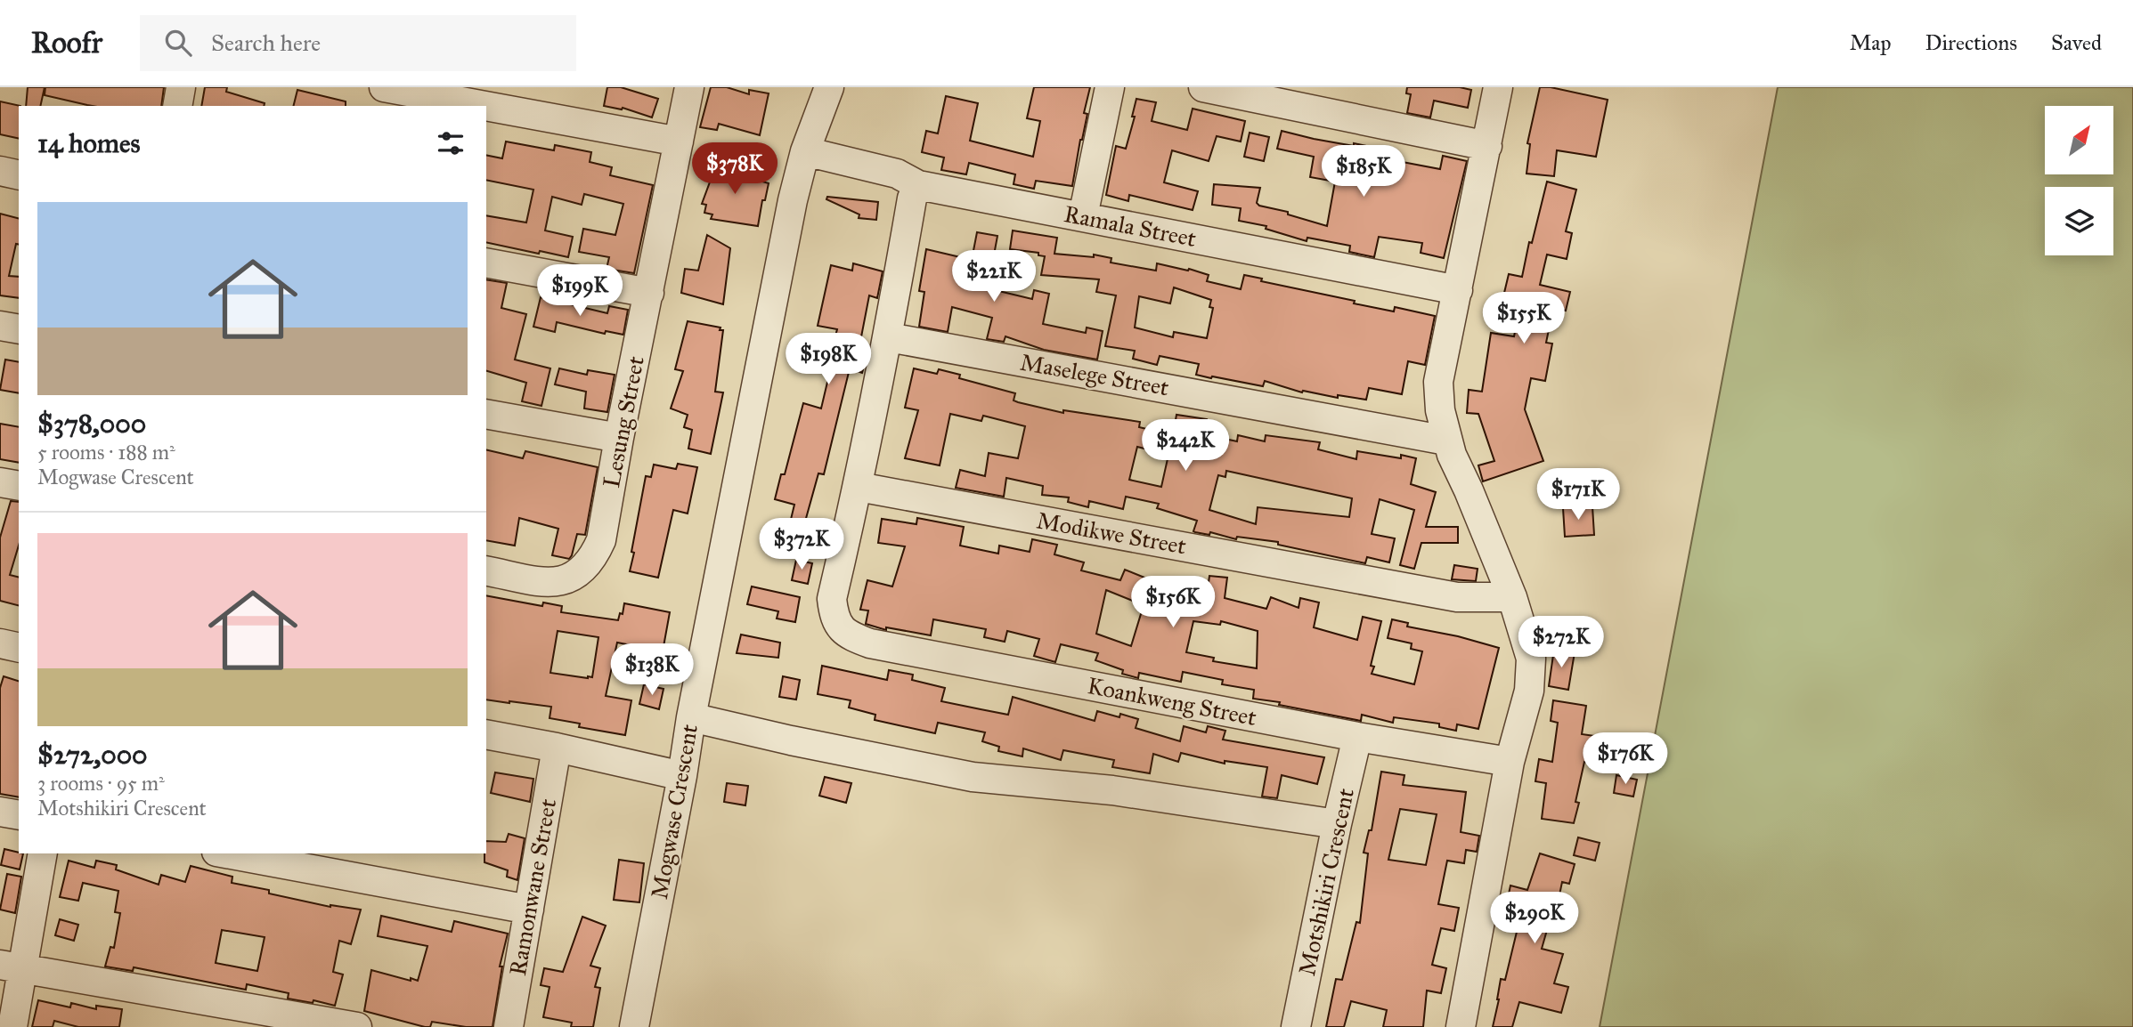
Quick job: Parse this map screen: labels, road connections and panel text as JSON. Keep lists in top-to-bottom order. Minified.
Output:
{"streets":{"street":["Ramala Street","Maselege Street","Lesung Street","Modikwe Street","Koankweng Street","Mogwase Crescent","Motshikiri Crescent","Ramonwane Street"]},"crossings":[["Ramala Street","Mogwase Crescent"],["Modikwe Street","Koankweng Street"],["Koankweng Street","Motshikiri Crescent"]],"north":"top right","page":{"header":"Roofr","search":"Search here","nav":["Map","Directions","Saved"],"heading":"14 homes","price":["$378K","$185K","$221K","$199K","$155K","$198K","$242K","$171K","$372K","$156K","$272K","$138K","$176K","$290K"],"list":[{"name":"$378,000","note":"5 rooms · 188 m² · Mogwase Crescent"},{"name":"$272,000","note":"3 rooms · 95 m² · Motshikiri Crescent"}]}}
